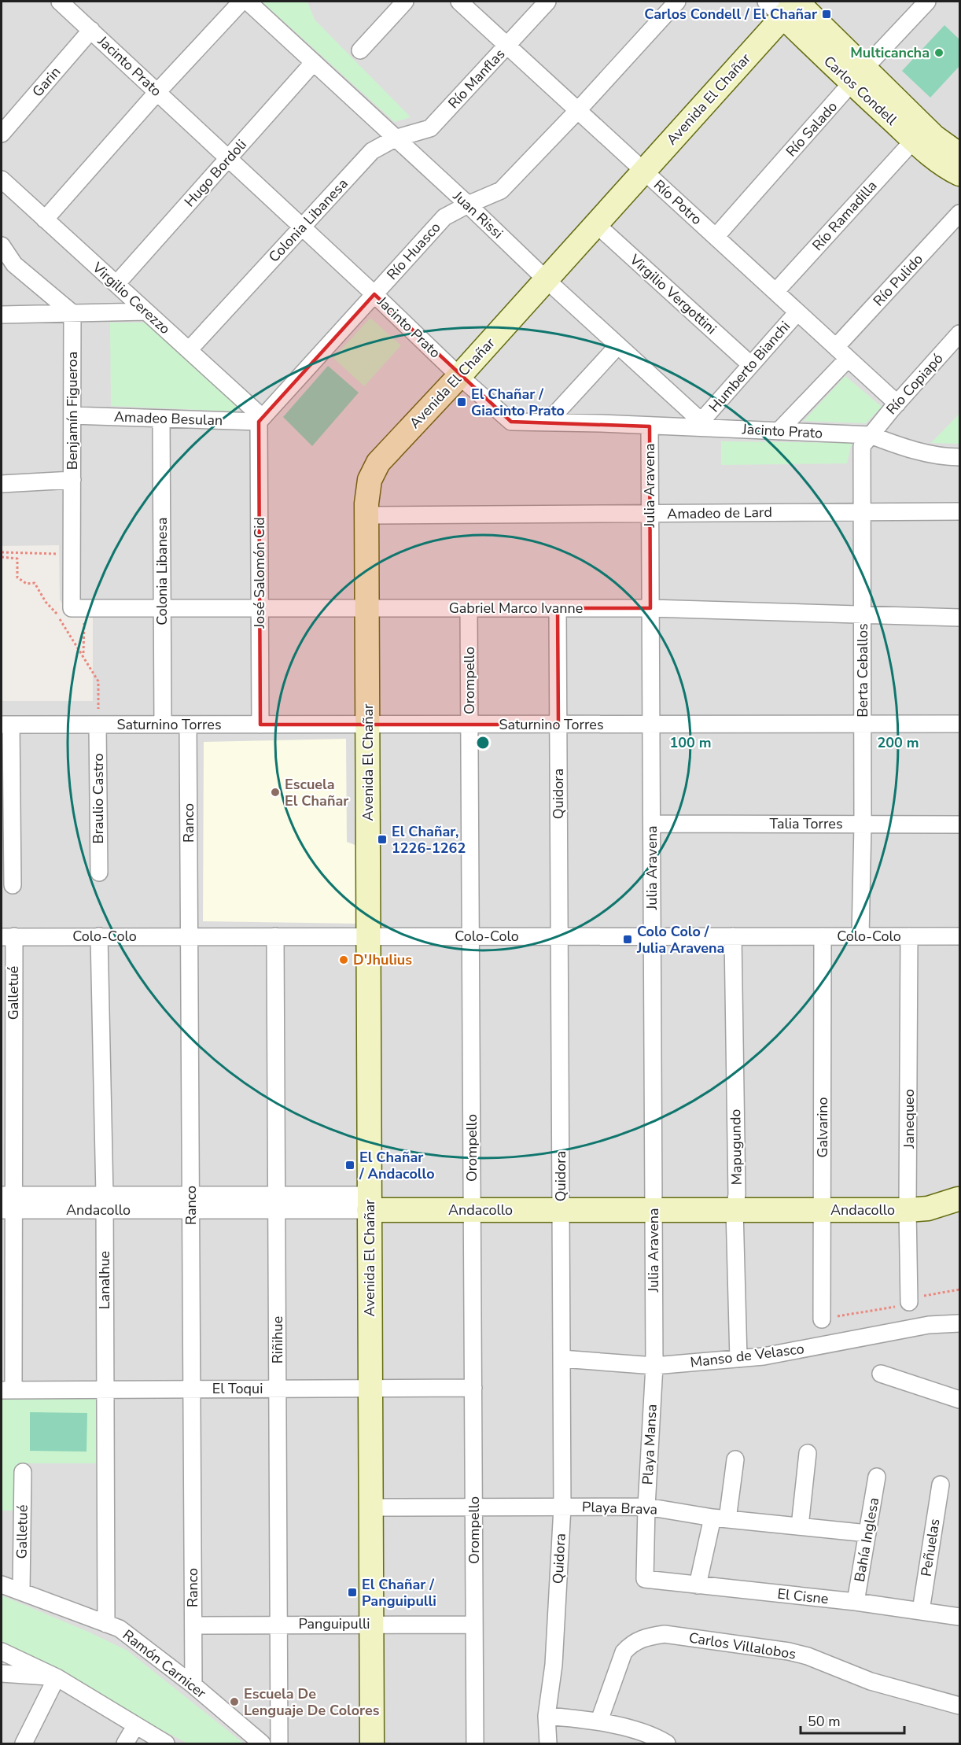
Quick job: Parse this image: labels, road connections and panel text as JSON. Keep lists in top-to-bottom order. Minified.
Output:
{"streets":{"street":["Jacinto Prato","Río Manflas","Garin","Carlos Condell","Avenida El Chañar","Río Salado","Hugo Bordoli","Río Potro","Juan Rissi","Río Ramadilla","Colonia Libanesa","Río Huasco","Río Pulido","Virgilio Vergottini","Virgilio Cerezzo","Humberto Bianchi","Río Copiapó","Benjamín Figueroa","Amadeo Besulan","Julia Aravena","Amadeo de Lard","José Salomón Cid","Gabriel Marco Ivanne","Berta Ceballos","Orompello","Saturnino Torres","Quidora","Braulio Castro","Ranco","Talia Torres","Colo-Colo","Galletué","Janequeo","Galvarino","Mapugundo","Andacollo","Lanalhue","Riñihue","Manso de Velasco","El Toqui","Playa Mansa","Playa Brava","Bahía Inglesa","Peñuelas","El Cisne","Panguipulli","Carlos Villalobos","Ramón Carnicer"]},"crossings":[["Jacinto Prato","Garin"],["Jacinto Prato","Avenida El Chañar"],["Jacinto Prato","Hugo Bordoli"],["Jacinto Prato","Juan Rissi"],["Jacinto Prato","Colonia Libanesa"],["Jacinto Prato","Río Huasco"],["Jacinto Prato","Río Pulido"],["Jacinto Prato","Humberto Bianchi"],["Jacinto Prato","Río Copiapó"],["Jacinto Prato","Julia Aravena"],["Jacinto Prato","Berta Ceballos"],["Río Manflas","Río Potro"],["Río Manflas","Juan Rissi"],["Río Manflas","Colonia Libanesa"],["Carlos Condell","Avenida El Chañar"],["Carlos Condell","Río Salado"],["Carlos Condell","Río Ramadilla"],["Avenida El Chañar","Río Potro"],["Avenida El Chañar","Juan Rissi"],["Avenida El Chañar","Virgilio Vergottini"],["Avenida El Chañar","Amadeo de Lard"],["Avenida El Chañar","Gabriel Marco Ivanne"],["Avenida El Chañar","Saturnino Torres"],["Avenida El Chañar","Colo-Colo"],["Avenida El Chañar","Andacollo"],["Avenida El Chañar","El Toqui"],["Avenida El Chañar","Playa Brava"],["Avenida El Chañar","Panguipulli"],["Río Salado","Río Potro"],["Hugo Bordoli","Juan Rissi"],["Hugo Bordoli","Virgilio Cerezzo"],["Río Potro","Río Ramadilla"],["Río Potro","Río Huasco"],["Río Potro","Río Pulido"],["Río Potro","Humberto Bianchi"],["Río Potro","Río Copiapó"],["Juan Rissi","Colonia Libanesa"],["Juan Rissi","Río Huasco"],["Juan Rissi","Humberto Bianchi"],["Colonia Libanesa","Virgilio Cerezzo"],["Colonia Libanesa","Amadeo Besulan"],["Colonia Libanesa","Gabriel Marco Ivanne"],["Colonia Libanesa","Saturnino Torres"],["Río Huasco","Virgilio Cerezzo"],["Río Huasco","Amadeo Besulan"],["Río Huasco","José Salomón Cid"],["Virgilio Vergottini","Humberto Bianchi"],["Virgilio Cerezzo","Amadeo Besulan"],["Virgilio Cerezzo","José Salomón Cid"],["Río Copiapó","Berta Ceballos"],["Benjamín Figueroa","Amadeo Besulan"],["Benjamín Figueroa","Gabriel Marco Ivanne"],["Amadeo Besulan","José Salomón Cid"],["Julia Aravena","Amadeo de Lard"],["Julia Aravena","Gabriel Marco Ivanne"],["Julia Aravena","Saturnino Torres"],["Julia Aravena","Talia Torres"],["Julia Aravena","Colo-Colo"],["Julia Aravena","Andacollo"],["Julia Aravena","Manso de Velasco"],["Julia Aravena","Playa Mansa"],["Amadeo de Lard","Berta Ceballos"],["José Salomón Cid","Gabriel Marco Ivanne"],["José Salomón Cid","Saturnino Torres"],["Gabriel Marco Ivanne","Berta Ceballos"],["Gabriel Marco Ivanne","Orompello"],["Gabriel Marco Ivanne","Quidora"],["Berta Ceballos","Saturnino Torres"],["Berta Ceballos","Talia Torres"],["Berta Ceballos","Colo-Colo"],["Orompello","Saturnino Torres"],["Orompello","Colo-Colo"],["Orompello","Andacollo"],["Orompello","El Toqui"],["Orompello","Playa Brava"],["Orompello","Panguipulli"],["Saturnino Torres","Quidora"],["Saturnino Torres","Braulio Castro"],["Saturnino Torres","Ranco"],["Quidora","Colo-Colo"],["Quidora","Andacollo"],["Quidora","Manso de Velasco"],["Quidora","Playa Brava"],["Ranco","Colo-Colo"],["Ranco","Andacollo"],["Ranco","El Toqui"],["Ranco","Panguipulli"],["Ranco","Ramón Carnicer"],["Colo-Colo","Galletué"],["Colo-Colo","Janequeo"],["Colo-Colo","Galvarino"],["Colo-Colo","Mapugundo"],["Colo-Colo","Lanalhue"],["Colo-Colo","Riñihue"],["Galletué","Andacollo"],["Galletué","El Toqui"],["Galletué","Ramón Carnicer"],["Janequeo","Andacollo"],["Galvarino","Andacollo"],["Mapugundo","Andacollo"],["Mapugundo","Manso de Velasco"],["Andacollo","Lanalhue"],["Andacollo","Riñihue"],["Lanalhue","El Toqui"],["Lanalhue","Ramón Carnicer"],["Riñihue","El Toqui"],["Riñihue","Panguipulli"],["Manso de Velasco","Playa Mansa"],["Playa Mansa","Playa Brava"],["Playa Mansa","El Cisne"],["Playa Brava","Bahía Inglesa"],["Bahía Inglesa","El Cisne"],["Peñuelas","El Cisne"]],"places":{"transit":["Carlos Condell / El Chañar","El Chañar / Giacinto Prato","El Chañar, 1226-1262","Colo Colo / Julia Aravena","El Chañar / Andacollo","El Chañar / Panguipulli"],"other":["Multicancha","Escuela El Chañar","D'Jhulius","Escuela De Lenguaje De Colores"]},"scale_bar":"50 m","rings":["100 m","200 m"]}
